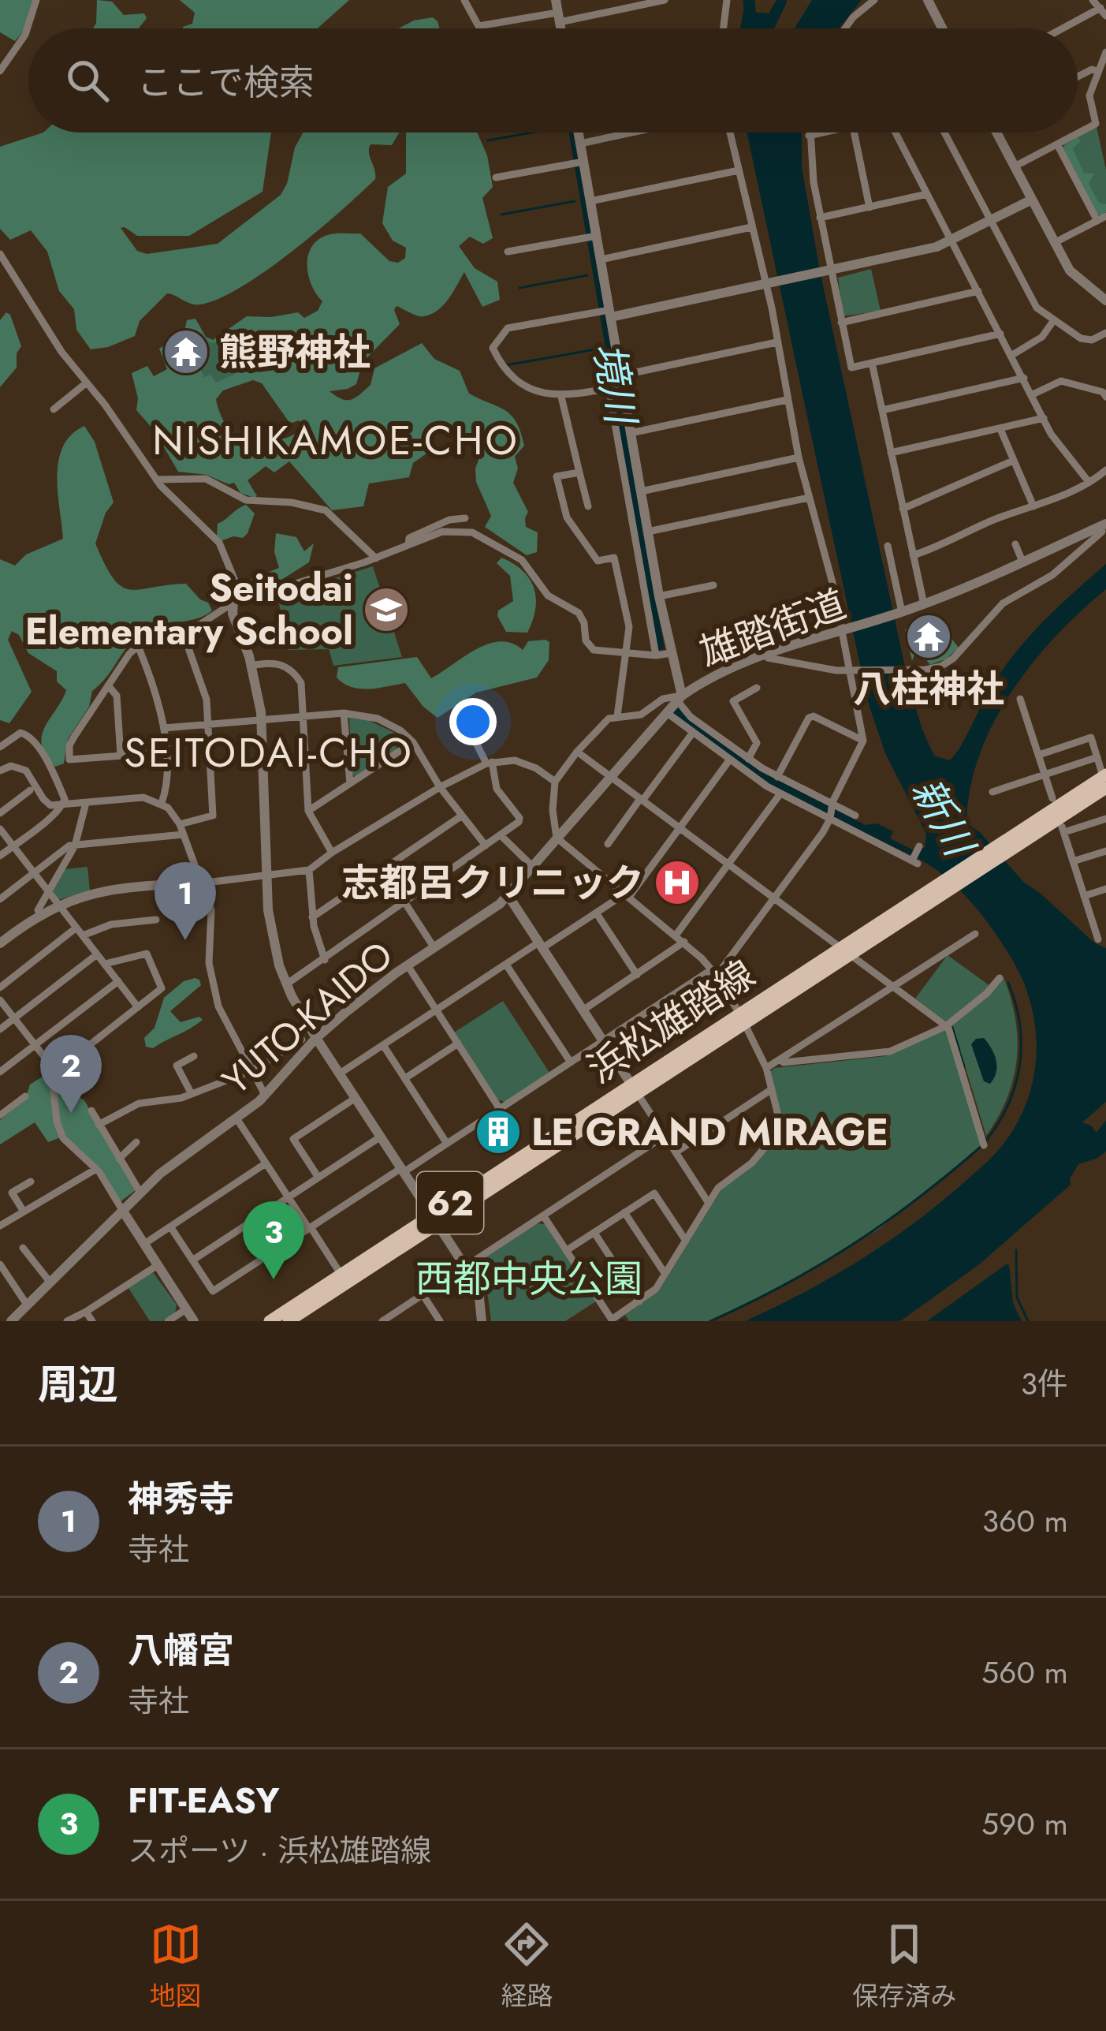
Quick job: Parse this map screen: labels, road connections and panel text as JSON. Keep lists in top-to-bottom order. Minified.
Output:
{"streets":{"main road":["浜松雄踏線","62"],"street":["雄踏街道","YUTO-KAIDO"]},"crossings":[["雄踏街道","YUTO-KAIDO"]],"districts":["NISHIKAMOE-CHO","SEITODAI-CHO"],"water":["境川","新川"],"parks":["西都中央公園"],"places":{"temple":["熊野神社","八柱神社"],"school or university":["Seitodai Elementary School"],"hospital":["志都呂クリニック"],"building":["LE GRAND MIRAGE"]},"page":{"search":"ここで検索","pins":["1","2","3"],"heading":["周辺","3件"],"list":[{"mark":"1","name":"神秀寺","note":"寺社","value":"360 m"},{"mark":"2","name":"八幡宮","note":"寺社","value":"560 m"},{"mark":"3","name":"FIT-EASY","note":"スポーツ · 浜松雄踏線","value":"590 m"}],"nav":["地図","経路","保存済み"]}}
